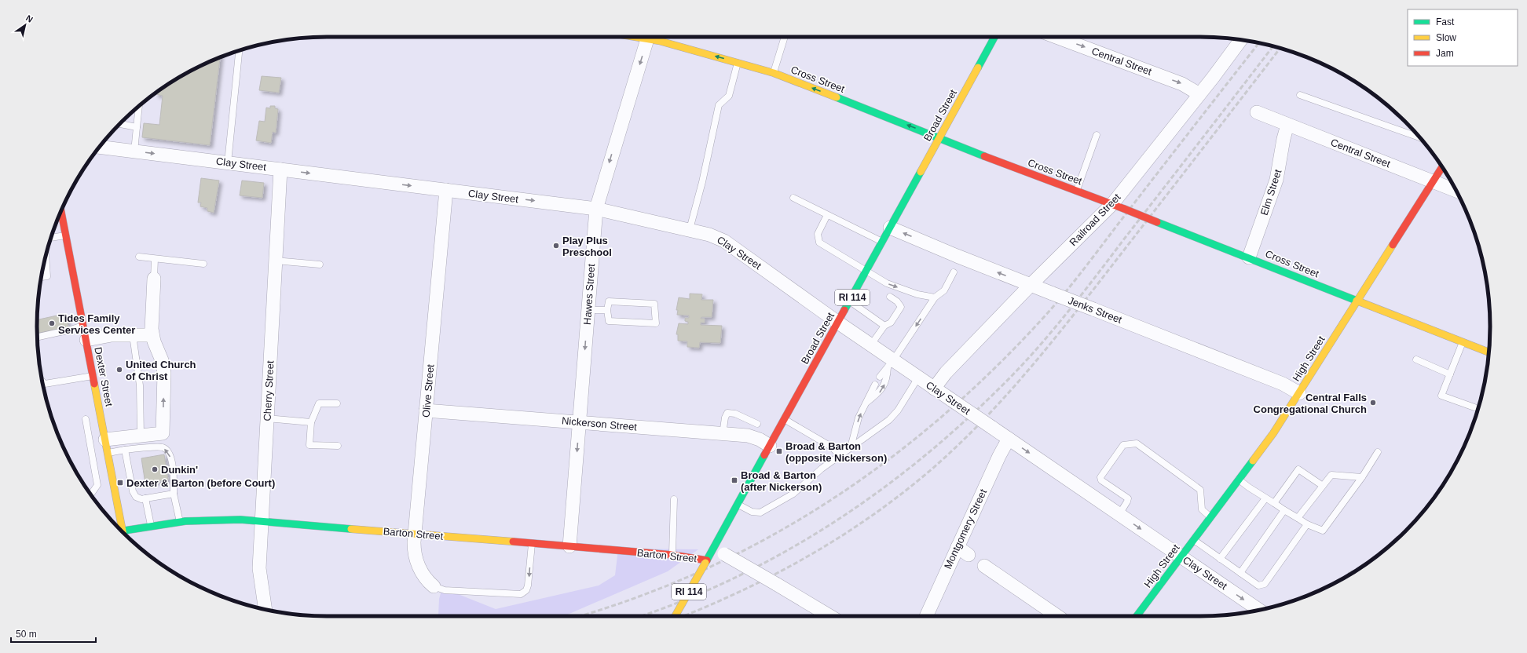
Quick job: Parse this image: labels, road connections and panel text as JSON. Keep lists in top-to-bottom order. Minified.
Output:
{"streets":{"main road":["Cross Street","Broad Street","RI 114","High Street","Dexter Street","Barton Street"],"street":["Central Street","Clay Street","Elm Street","Railroad Street","Hawes Street","Jenks Street","Cherry Street","Olive Street","Nickerson Street","Montgomery Street"]},"crossings":[["Central Street","Elm Street"],["Central Street","Railroad Street"],["Central Street","High Street"],["Cross Street","Broad Street"],["Cross Street","Elm Street"],["Cross Street","Railroad Street"],["Cross Street","High Street"],["Broad Street","Clay Street"],["Broad Street","Jenks Street"],["Broad Street","Nickerson Street"],["Broad Street","Barton Street"],["Clay Street","Railroad Street"],["Clay Street","Hawes Street"],["Clay Street","High Street"],["Clay Street","Cherry Street"],["Clay Street","Olive Street"],["Clay Street","Montgomery Street"],["Railroad Street","Jenks Street"],["Hawes Street","Nickerson Street"],["Hawes Street","Barton Street"],["Jenks Street","High Street"],["Cherry Street","Barton Street"],["Olive Street","Nickerson Street"],["Olive Street","Barton Street"]],"one_way":["Central Street","Clay Street","Hawes Street"],"places":{"other":["Play Plus Preschool","Tides Family Services Center","United Church of Christ","Central Falls Congregational Church","Dunkin'"],"transit":["Broad & Barton (opposite Nickerson)","Broad & Barton (after Nickerson)","Dexter & Barton (before Court)"]},"legend":["Fast","Slow","Jam"],"scale_bar":"50 m","north":"top right"}
